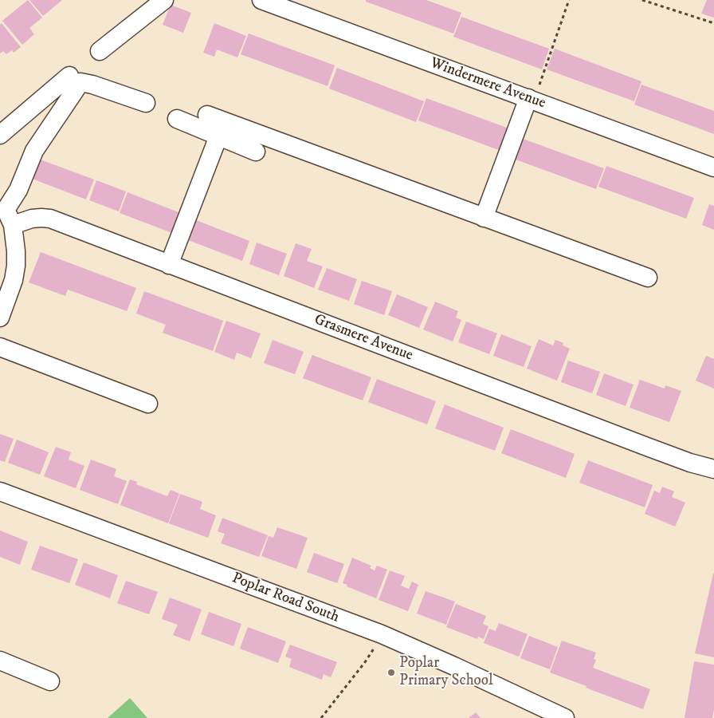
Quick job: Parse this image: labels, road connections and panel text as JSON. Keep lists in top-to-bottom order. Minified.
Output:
{"streets":{"street":["Windermere Avenue","Grasmere Avenue","Poplar Road South"]},"places":["Poplar Primary School"]}
